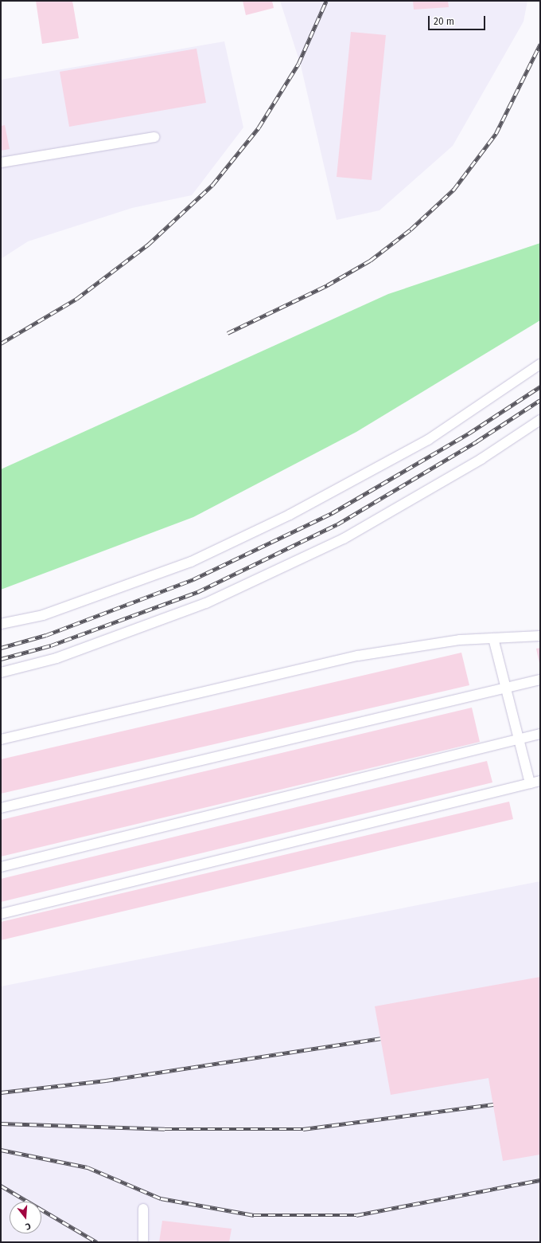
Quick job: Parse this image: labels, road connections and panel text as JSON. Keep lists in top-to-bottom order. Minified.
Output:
{"scale_bar":"20 m","north":"bottom"}
